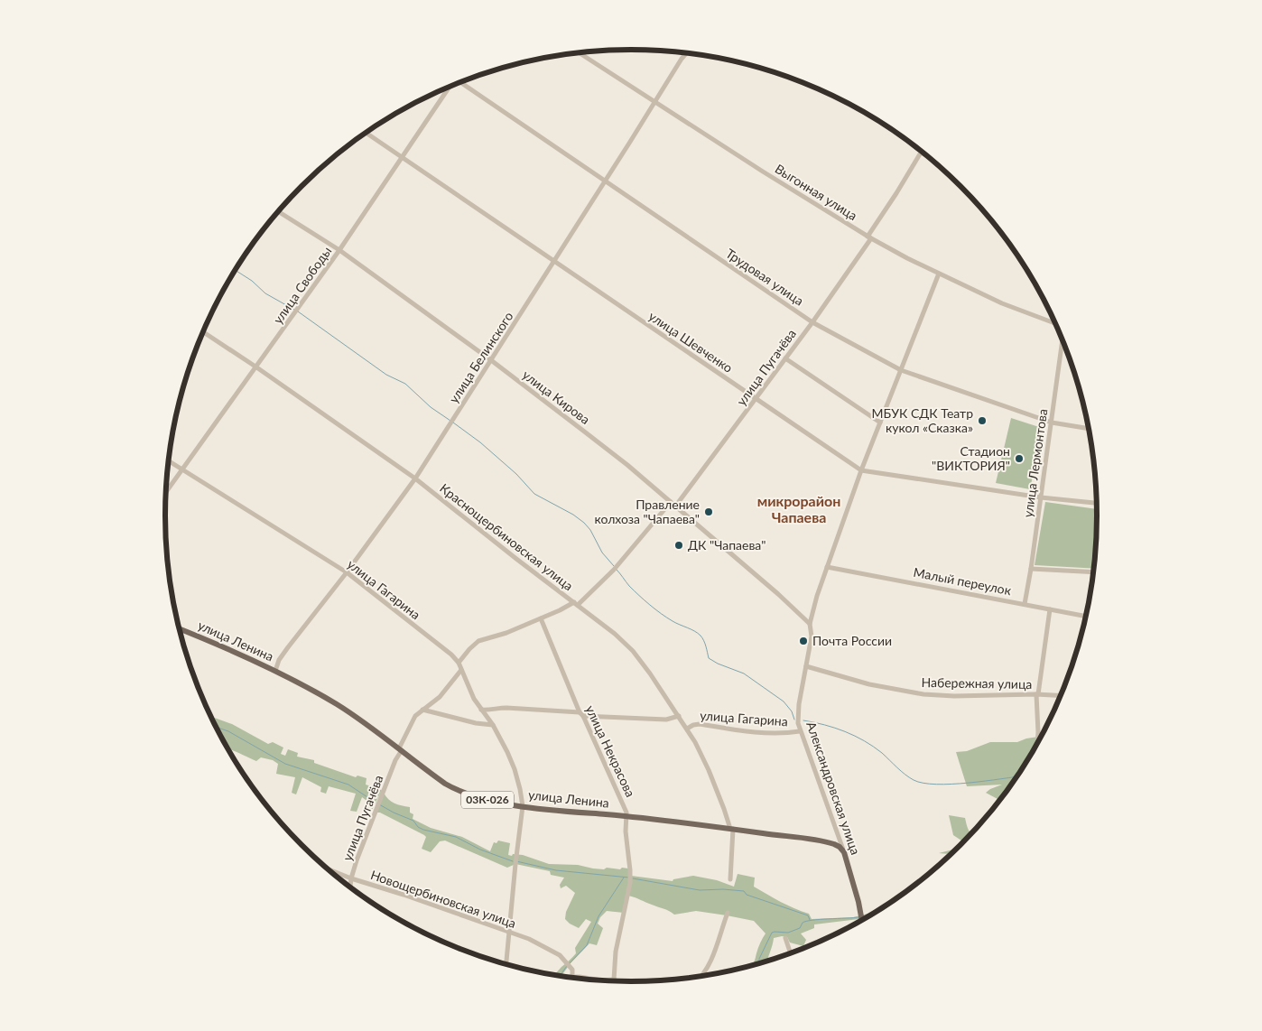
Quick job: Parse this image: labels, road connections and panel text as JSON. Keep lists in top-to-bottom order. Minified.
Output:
{"streets":{"main road":["улица Ленина","Александровская улица","03К-026"],"street":["Выгонная улица","Трудовая улица","улица Свободы","улица Шевченко","улица Белинского","улица Пугачёва","улица Кирова","улица Лермонтова","Краснощербиновская улица","Малый переулок","улица Гагарина","Набережная улица","улица Некрасова","Новощербиновская улица"]},"crossings":[["Выгонная улица","улица Белинского"],["Выгонная улица","улица Пугачёва"],["Выгонная улица","Александровская улица"],["Трудовая улица","улица Белинского"],["Трудовая улица","улица Пугачёва"],["Трудовая улица","улица Лермонтова"],["Трудовая улица","Александровская улица"],["улица Свободы","улица Шевченко"],["улица Свободы","улица Кирова"],["улица Свободы","Краснощербиновская улица"],["улица Свободы","улица Гагарина"],["улица Шевченко","улица Белинского"],["улица Шевченко","улица Пугачёва"],["улица Шевченко","улица Лермонтова"],["улица Шевченко","Александровская улица"],["улица Белинского","улица Кирова"],["улица Белинского","Краснощербиновская улица"],["улица Белинского","улица Гагарина"],["улица Белинского","улица Ленина"],["улица Пугачёва","улица Кирова"],["улица Пугачёва","улица Гагарина"],["улица Пугачёва","улица Ленина"],["улица Пугачёва","Новощербиновская улица"],["улица Кирова","Александровская улица"],["улица Лермонтова","Малый переулок"],["Краснощербиновская улица","улица Гагарина"],["Краснощербиновская улица","улица Ленина"],["Малый переулок","Александровская улица"],["улица Гагарина","улица Ленина"],["улица Гагарина","Александровская улица"],["улица Гагарина","Новощербиновская улица"],["улица Ленина","улица Некрасова"],["улица Ленина","Александровская улица"],["Набережная улица","Александровская улица"]],"districts":["микрорайон Чапаева"],"places":["МБУК СДК Театр кукол «Сказка»","Стадион \"ВИКТОРИЯ\"","Правление колхоза \"Чапаева\"","ДК \"Чапаева\"","Почта России"]}
